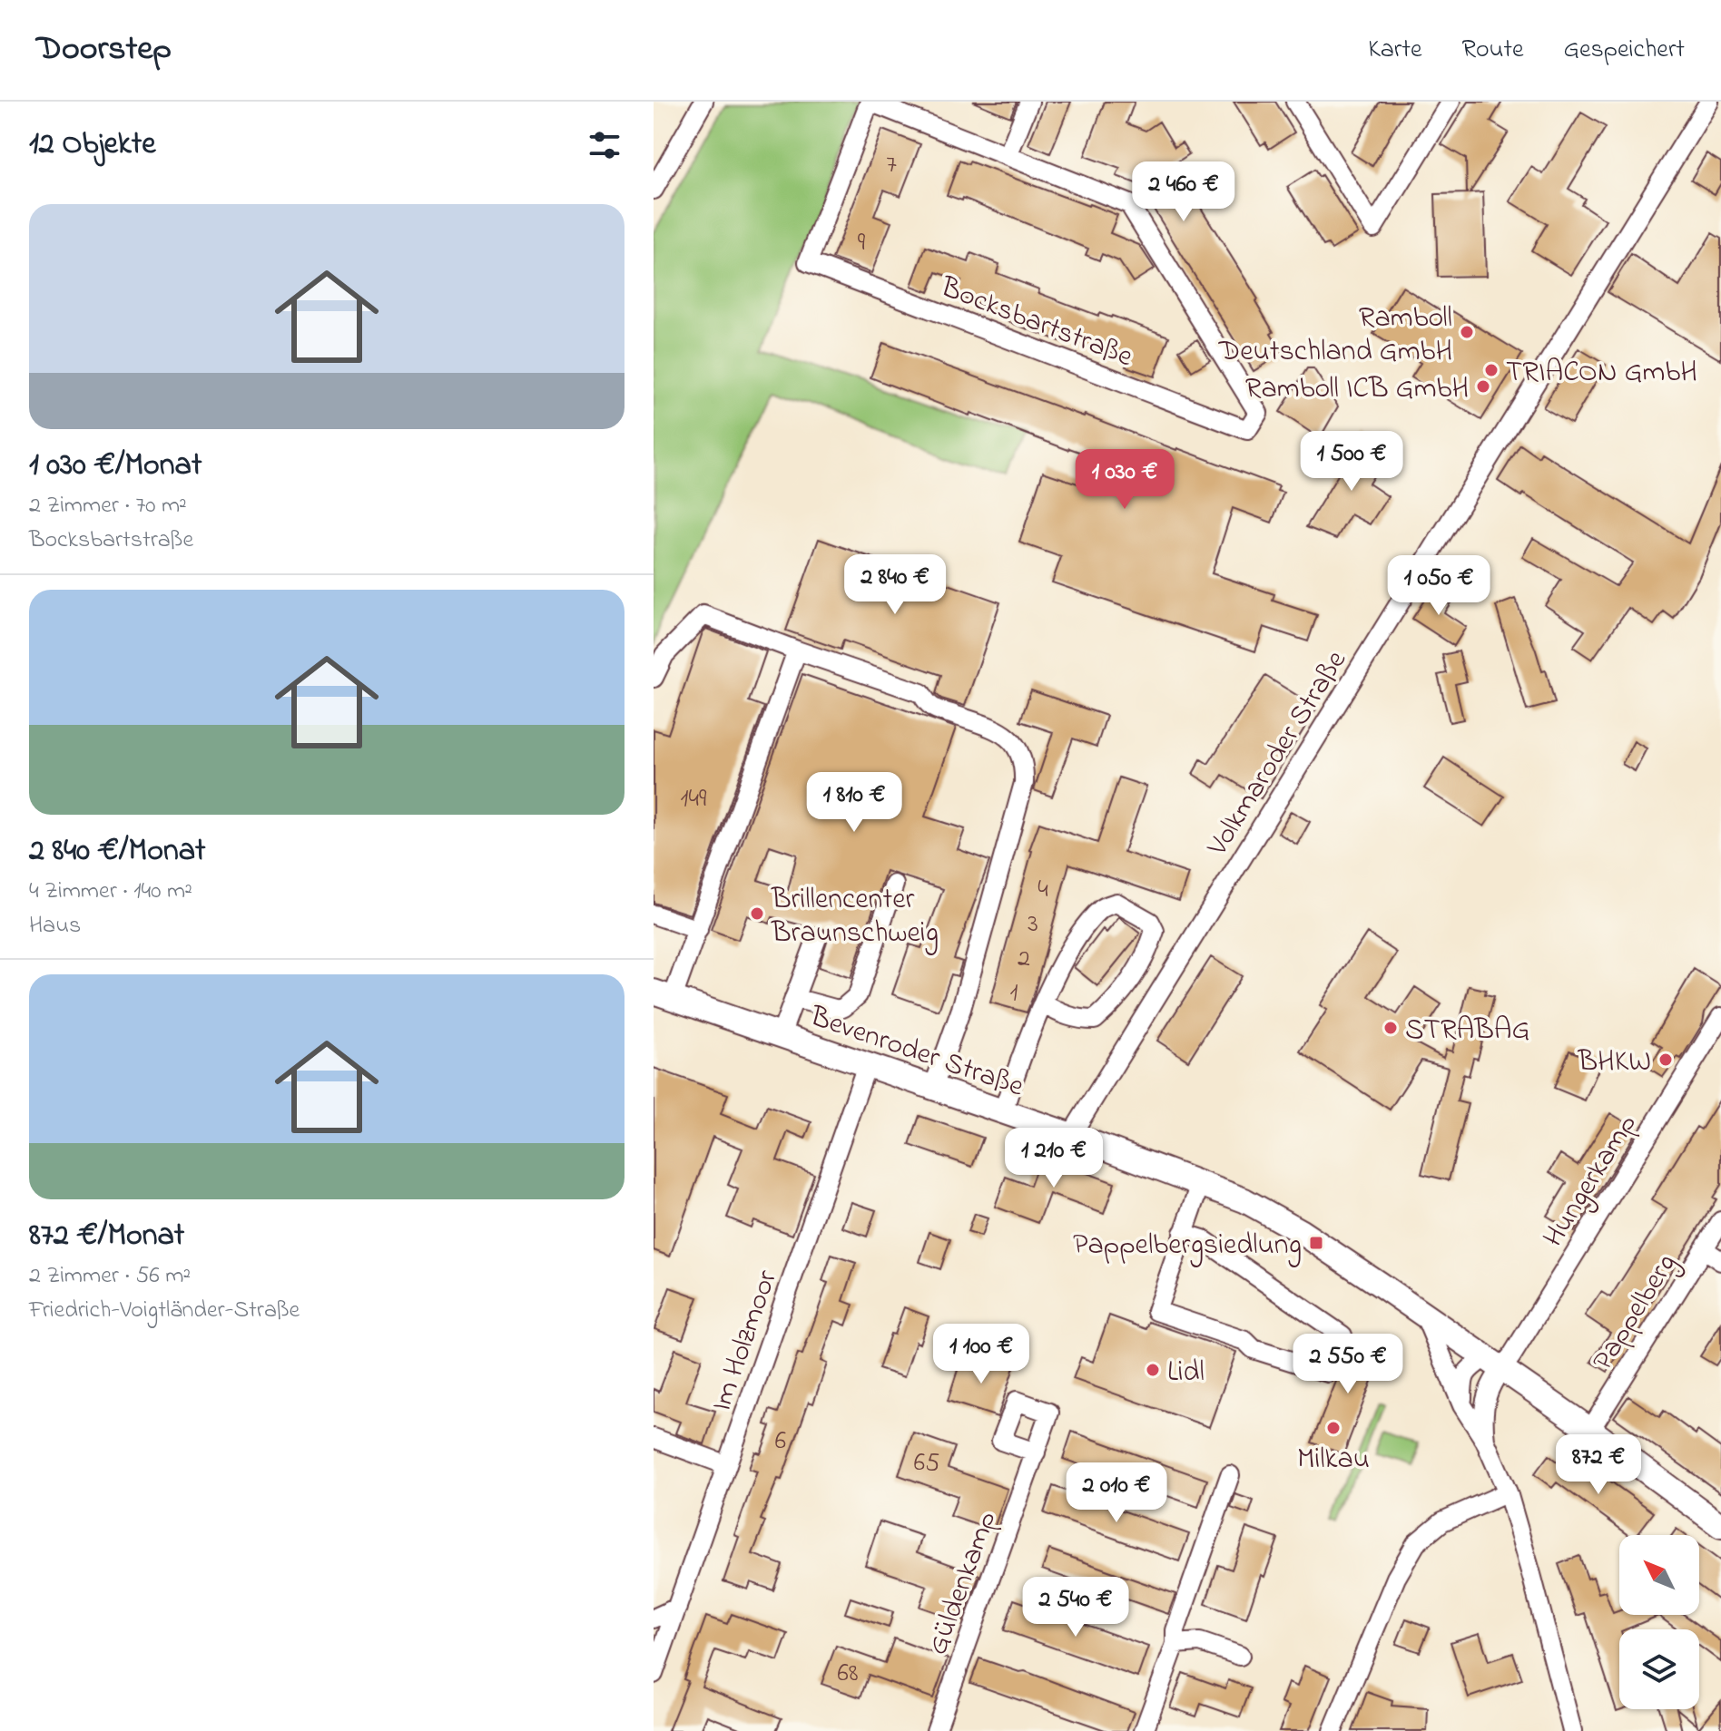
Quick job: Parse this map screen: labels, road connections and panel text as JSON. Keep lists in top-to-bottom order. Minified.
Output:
{"streets":{"main road":["Bevenroder Straße"],"street":["Bocksbartstraße","Volkmaroder Straße","Hungerkamp","Pappelberg","Im Holzmoor","Güldenkamp"]},"crossings":[["Volkmaroder Straße","Bevenroder Straße"],["Bevenroder Straße","Hungerkamp"],["Bevenroder Straße","Pappelberg"],["Bevenroder Straße","Im Holzmoor"]],"places":{"other":["Ramboll Deutschland GmbH","TRIACON GmbH","Ramboll ICB GmbH","Brillencenter Braunschweig","STRABAG","BHKW","Lidl","Milkau"],"transit":["Pappelbergsiedlung"]},"house_numbers":["7","9","149","4","3","2","1","6","65","68"],"north":"top left","page":{"header":"Doorstep","nav":["Karte","Route","Gespeichert"],"heading":"12 Objekte","price":["2 460 €","1 500 €","1 030 €","2 840 €","1 050 €","1 810 €","1 210 €","1 100 €","2 550 €","872 €","2 010 €","2 540 €"],"list":[{"name":"1 030 €/Monat","note":"2 Zimmer · 70 m² · Bocksbartstraße"},{"name":"2 840 €/Monat","note":"4 Zimmer · 140 m² · Haus"},{"name":"872 €/Monat","note":"2 Zimmer · 56 m² · Friedrich-Voigtländer-Straße"}]}}
